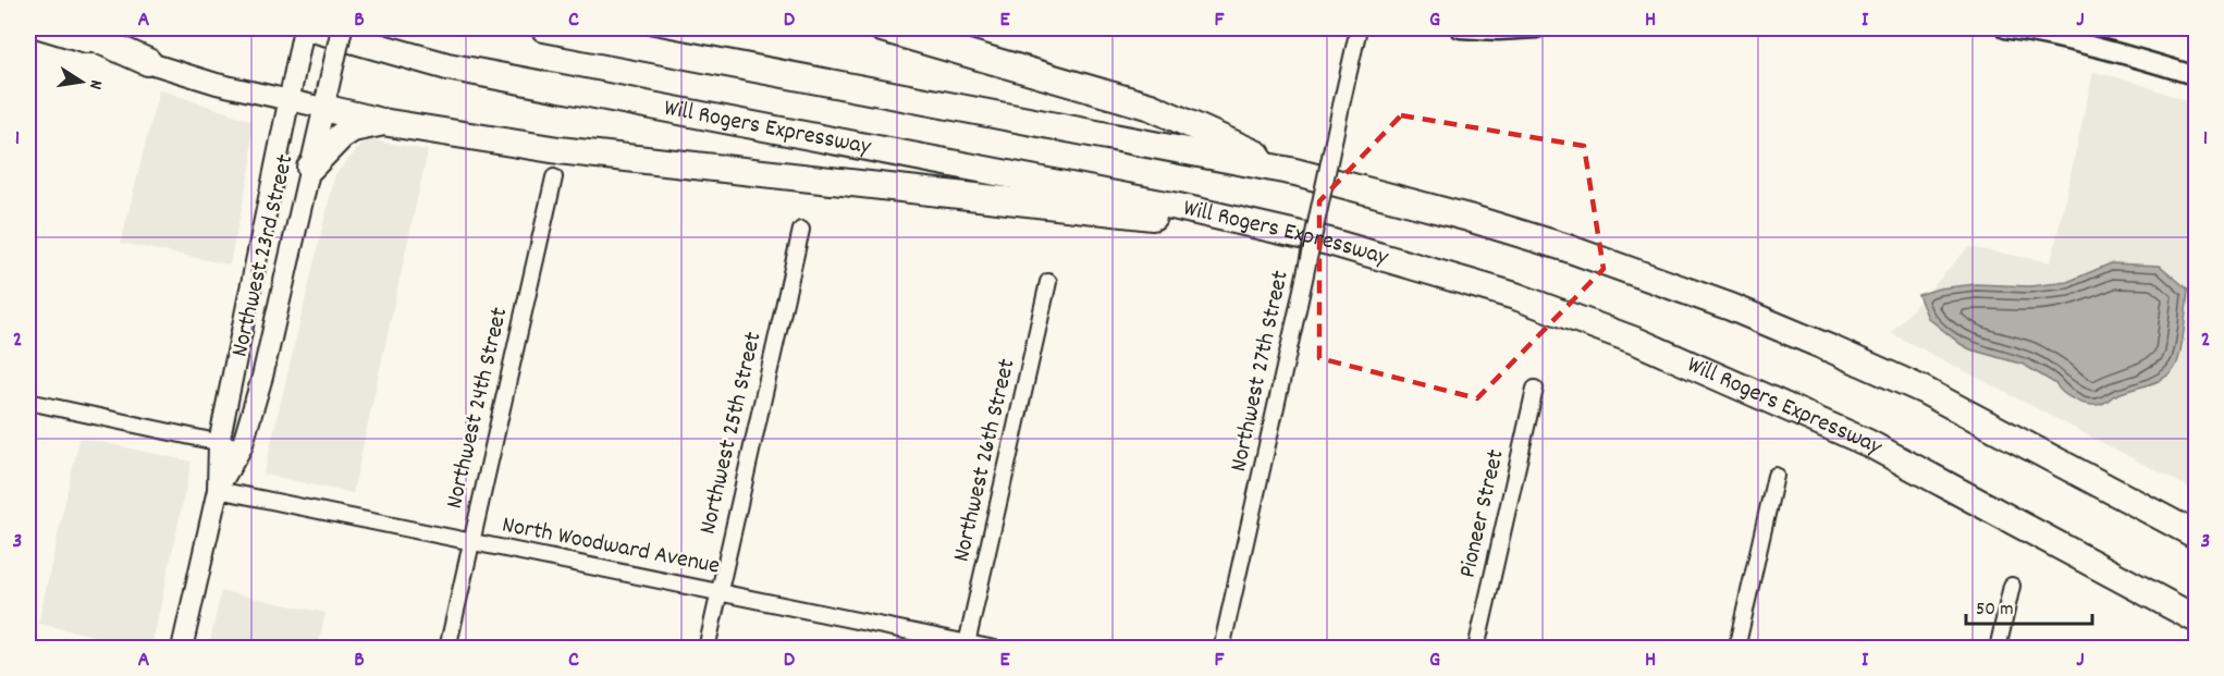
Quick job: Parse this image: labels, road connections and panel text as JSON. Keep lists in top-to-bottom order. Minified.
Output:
{"streets":{"highway":["Will Rogers Expressway"],"main road":["Northwest 23rd Street"],"street":["Northwest 27th Street","Northwest 24th Street","Northwest 25th Street","Northwest 26th Street","Pioneer Street","North Woodward Avenue"]},"crossings":[["Northwest 23rd Street","North Woodward Avenue"],["Northwest 24th Street","North Woodward Avenue"],["Northwest 25th Street","North Woodward Avenue"],["Northwest 26th Street","North Woodward Avenue"]],"scale_bar":"50 m","north":"right","grid":{"columns":["A","B","C","D","E","F","G","H","I","J"],"rows":["1","2","3"]}}
